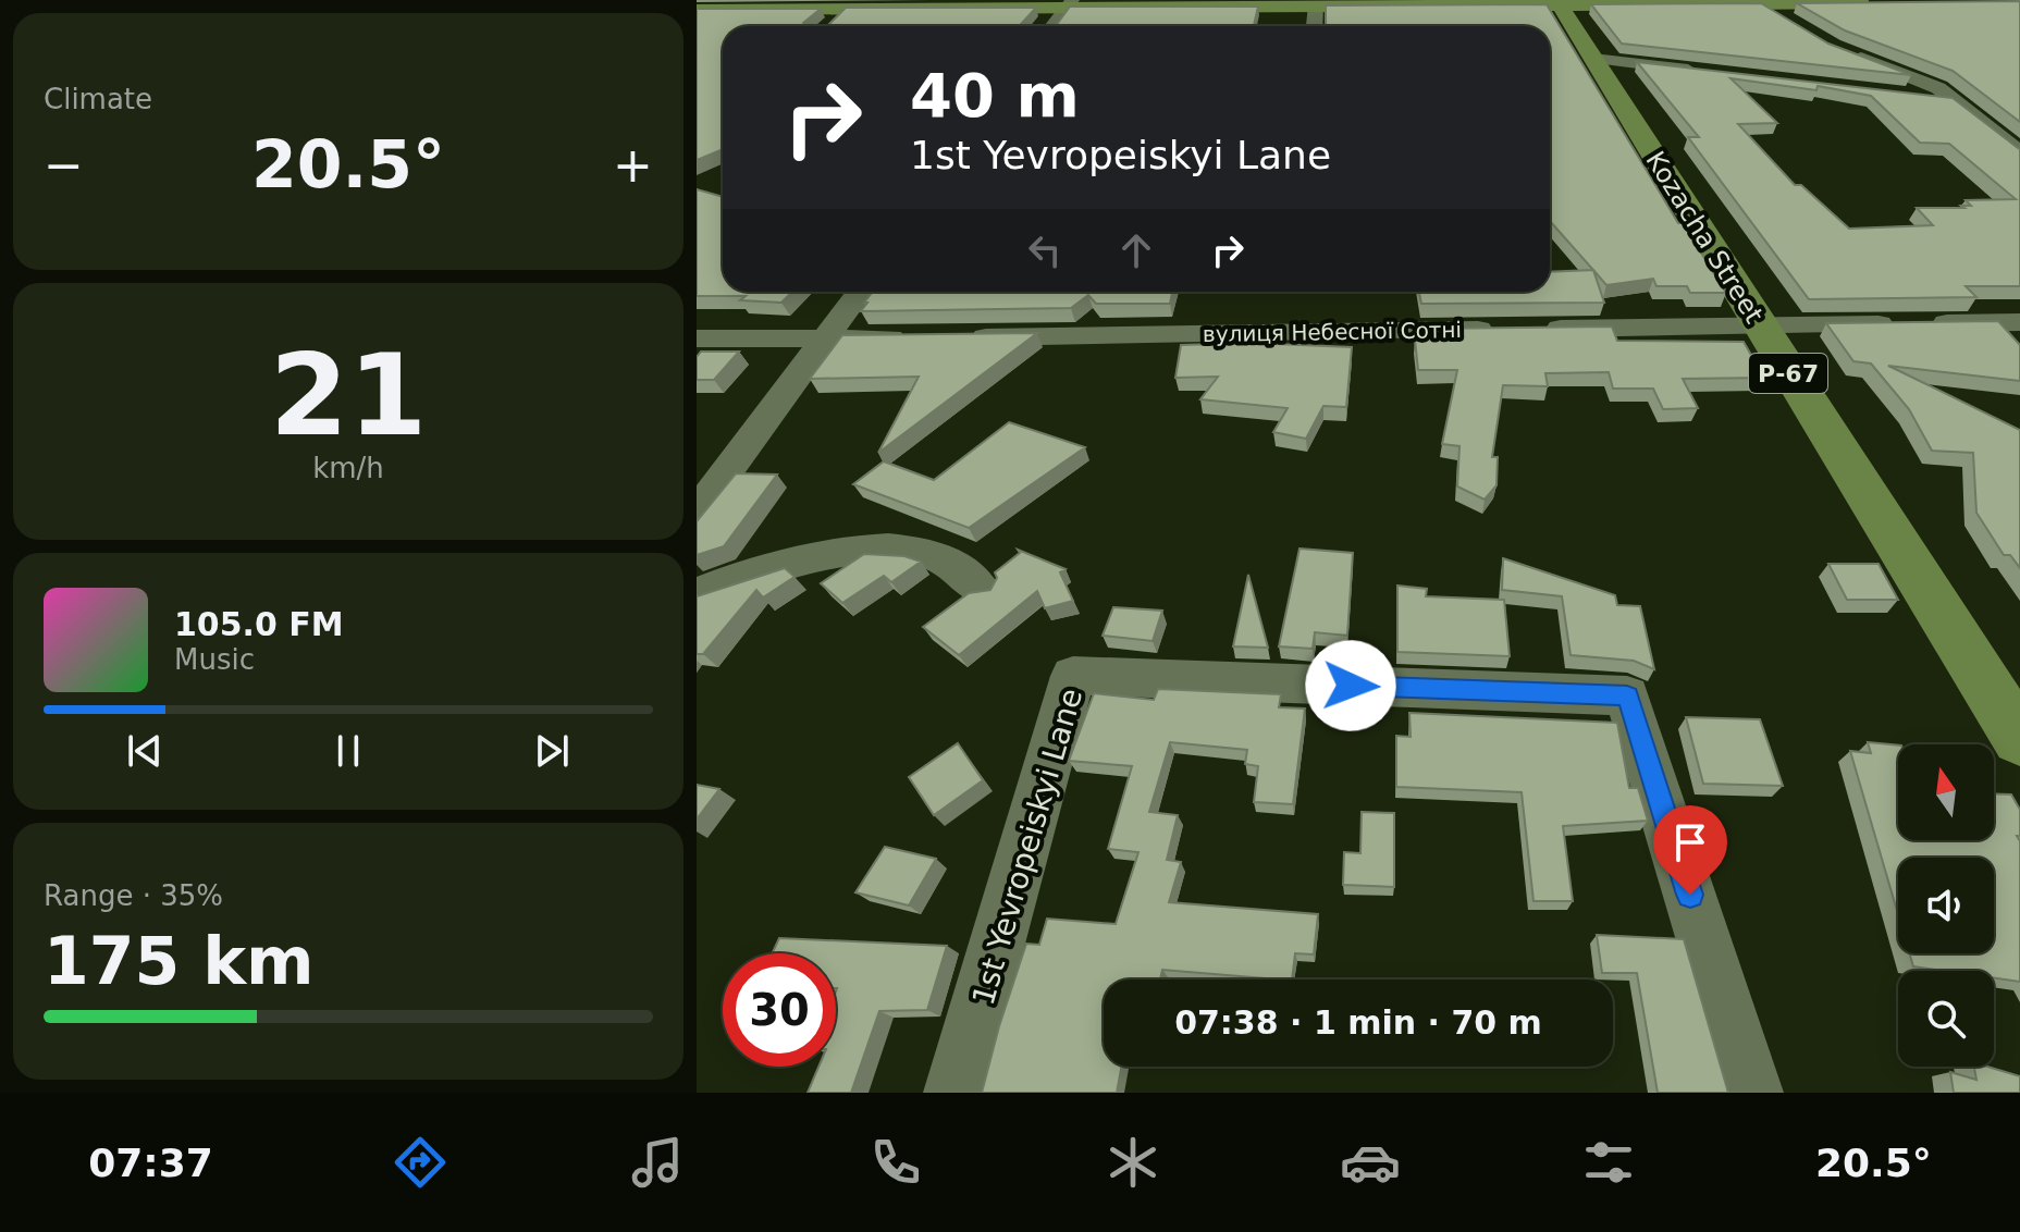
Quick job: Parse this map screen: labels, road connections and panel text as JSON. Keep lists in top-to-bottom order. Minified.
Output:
{"streets":{"main road":["Kozacha Street","Р-67"],"street":["вулиця Небесної Сотні","1st Yevropeiskyi Lane"]},"north":"top","page":{"tile":["Climate",["21","km/h"],["Range · 35%","175 km"]],"turn":["40 m","1st Yevropeiskyi Lane"],"heat":["−","20.5°","+"],"song":["105.0 FM","Music"],"limit":"30","trip":"07:38 · 1 min · 70 m","tabs":["07:37","20.5°"]}}
